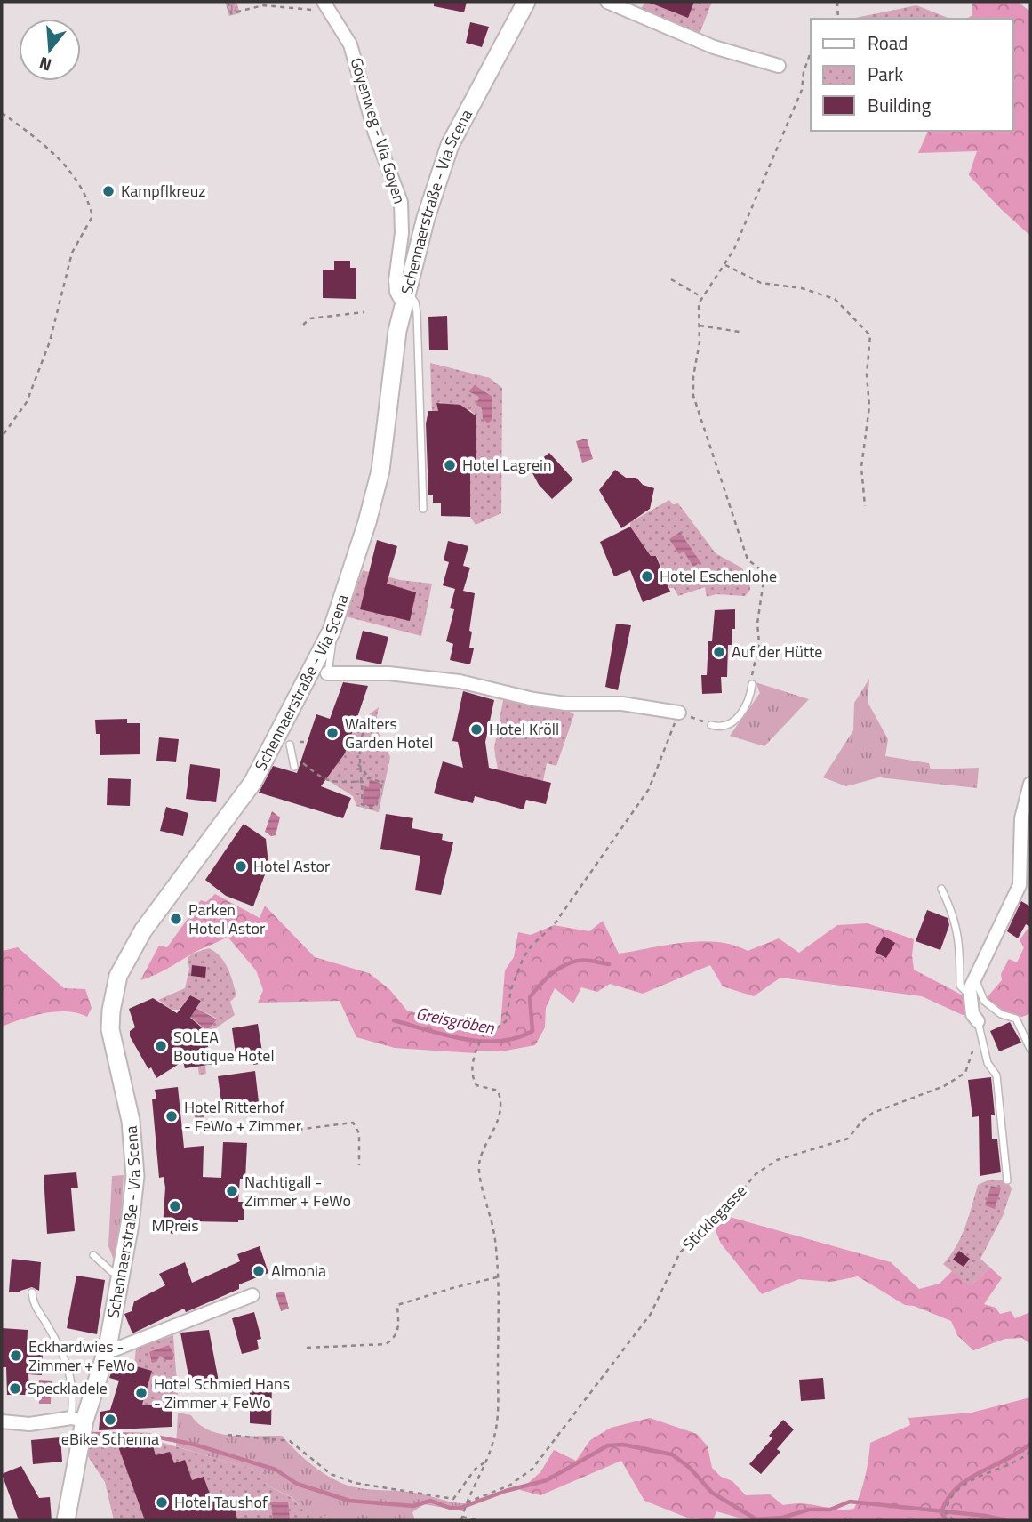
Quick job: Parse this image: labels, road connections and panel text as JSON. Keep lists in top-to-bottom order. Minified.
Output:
{"streets":{"street":["Goyenweg - Via Goyen","Schennaerstraße - Via Scena"],"path":["Sticklegasse"]},"crossings":[["Goyenweg - Via Goyen","Schennaerstraße - Via Scena"]],"water":["Greisgröben"],"places":["Kampflkreuz","Hotel Lagrein","Hotel Eschenlohe","Auf der Hütte","Hotel Kröll","Walters Garden Hotel","Hotel Astor","Parken Hotel Astor","SOLEA Boutique Hotel","Hotel Ritterhof - FeWo + Zimmer","Nachtigall - Zimmer + FeWo","MPreis","Almonia","Eckhardwies - Zimmer + FeWo","Speckladele","Hotel Schmied Hans - Zimmer + FeWo","eBike Schenna","Hotel Taushof"],"legend":["Road","Park","Building"],"north":"bottom"}
